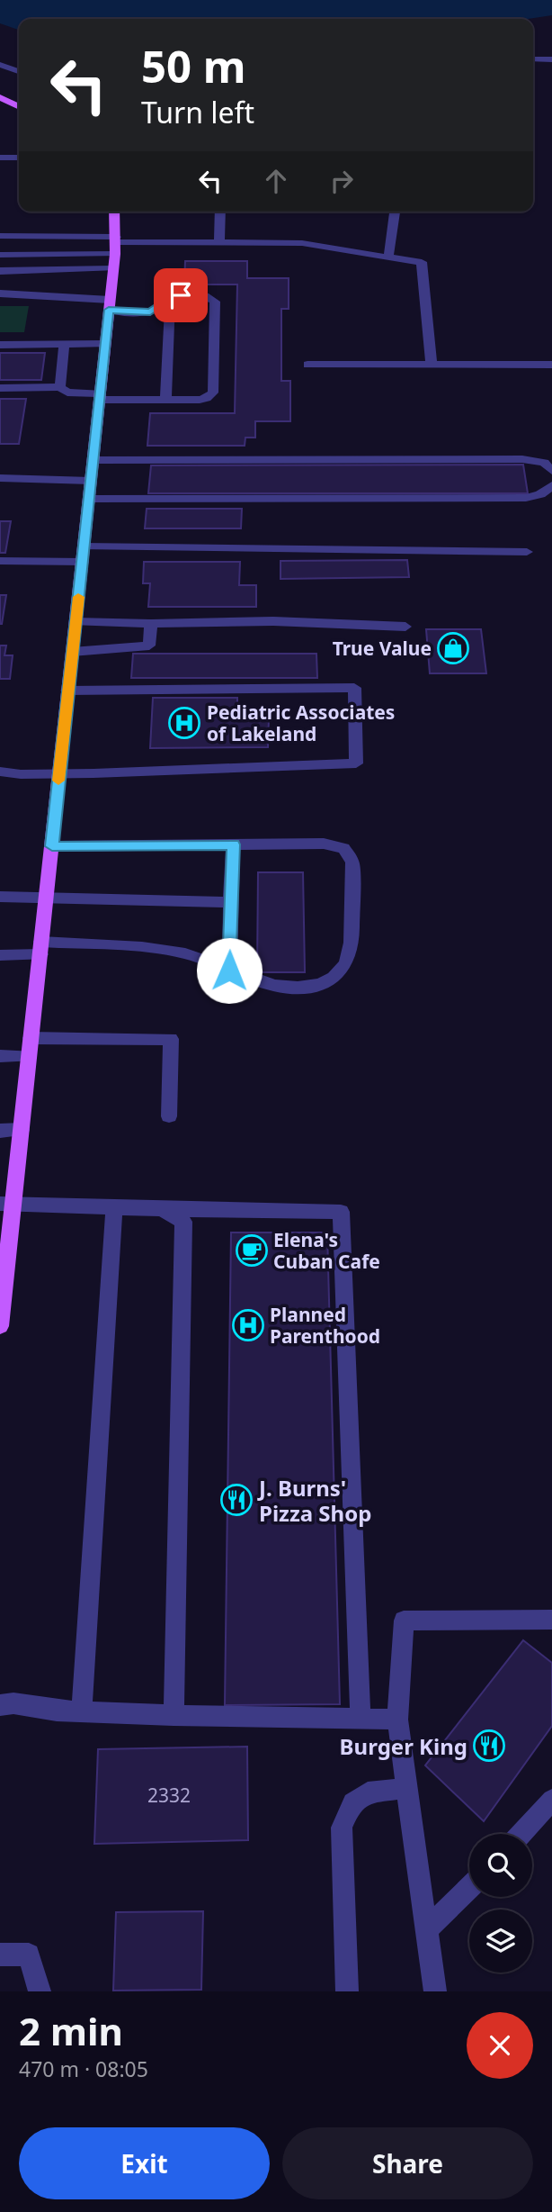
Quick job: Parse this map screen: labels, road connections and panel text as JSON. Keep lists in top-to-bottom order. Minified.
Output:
{"places":{"shop":["True Value"],"hospital":["Pediatric Associates of Lakeland","Planned Parenthood"],"cafe":["Elena's Cuban Cafe"],"restaurant":["J. Burns' Pizza Shop","Burger King"]},"house_numbers":["2332"],"page":{"turn":["50 m","Turn left"],"heading":["2 min","470 m · 08:05"],"buttons":["Exit","Share"]}}
